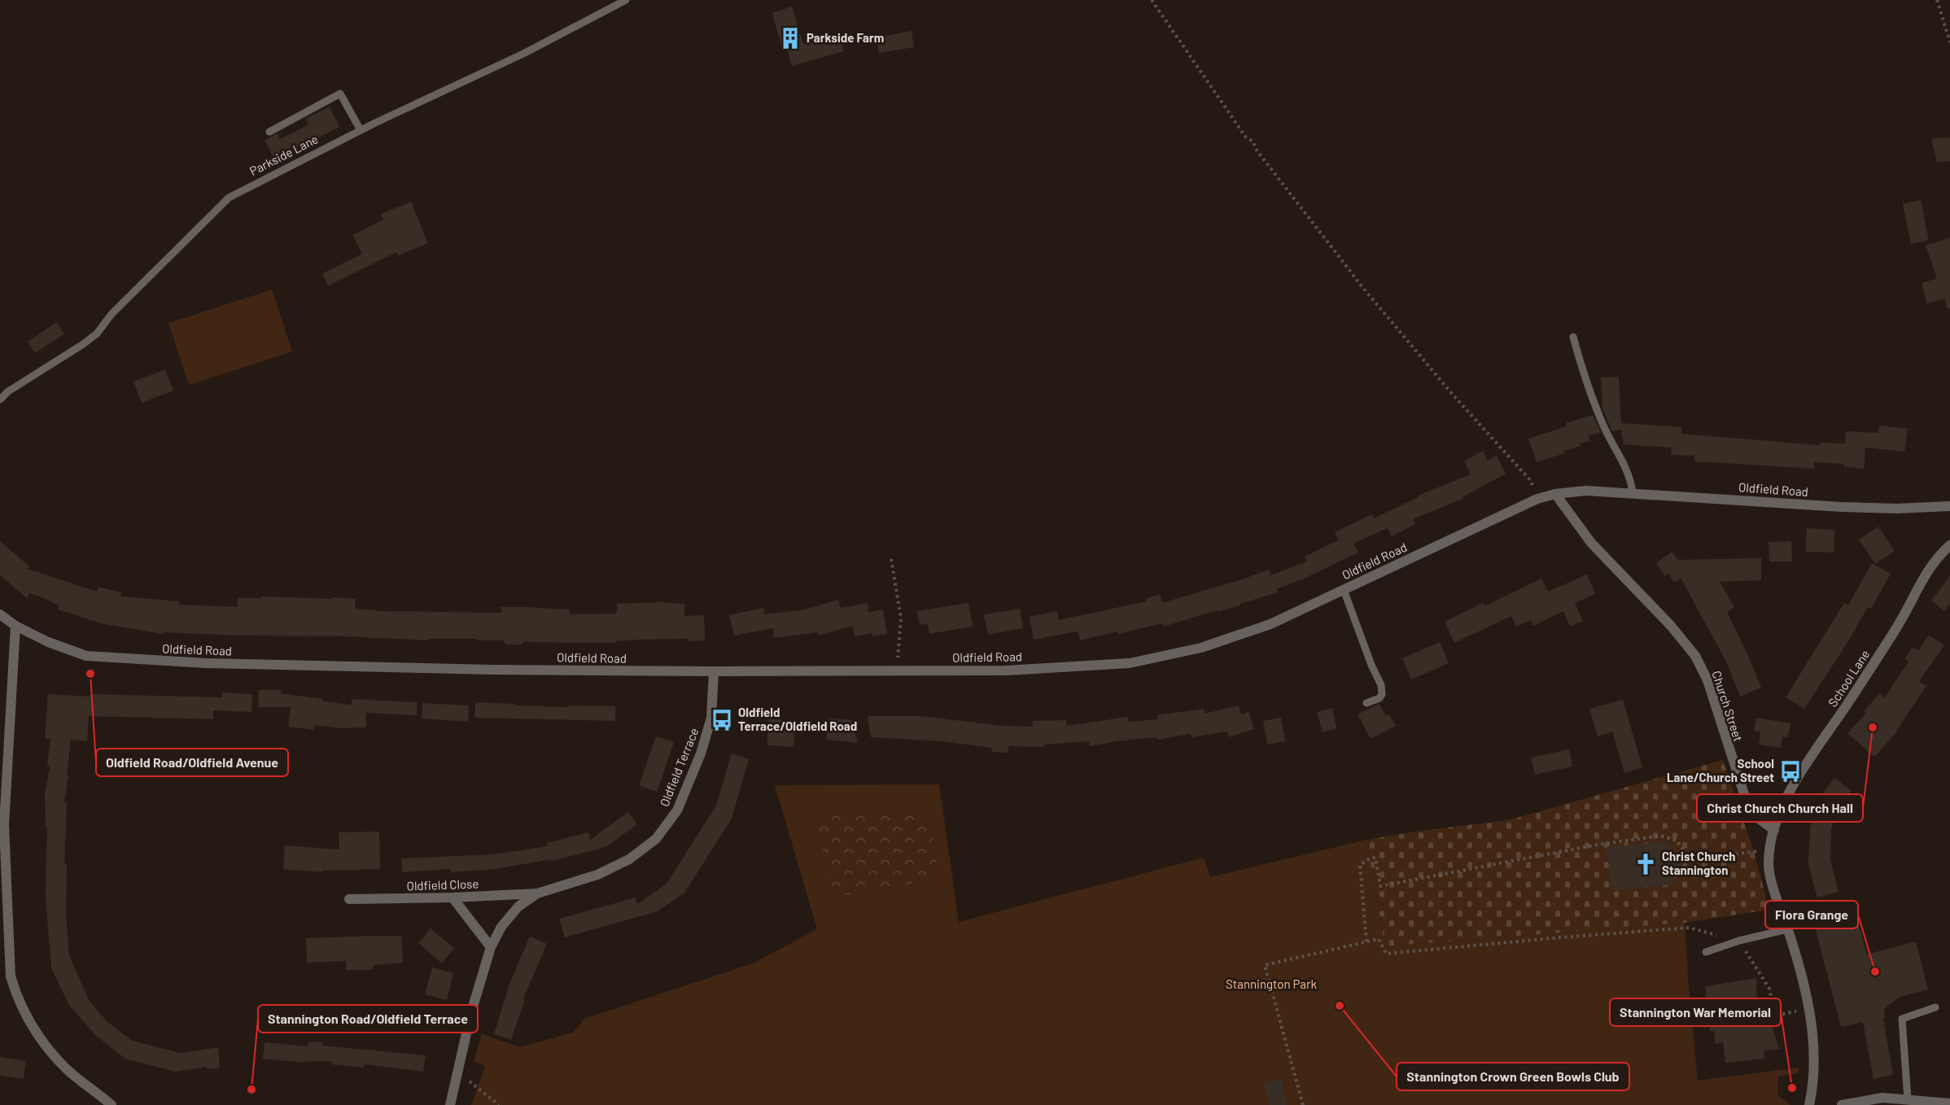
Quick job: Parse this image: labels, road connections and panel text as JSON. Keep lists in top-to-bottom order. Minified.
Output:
{"streets":{"street":["Oldfield Road","School Lane","Church Street","Oldfield Terrace","Oldfield Close"],"lane":["Parkside Lane"]},"crossings":[["Oldfield Road","Church Street"],["Oldfield Road","Oldfield Terrace"],["School Lane","Church Street"],["Oldfield Terrace","Oldfield Close"]],"parks":["Stannington Park"],"places":{"building":["Parkside Farm"],"other":["Oldfield Road/Oldfield Avenue","Christ Church Church Hall","Flora Grange","Stannington Crown Green Bowls Club","Stannington War Memorial","Stannington Road/Oldfield Terrace"],"bus stop":["Oldfield Terrace/Oldfield Road","School Lane/Church Street"],"church":["Christ Church Stannington"]}}
